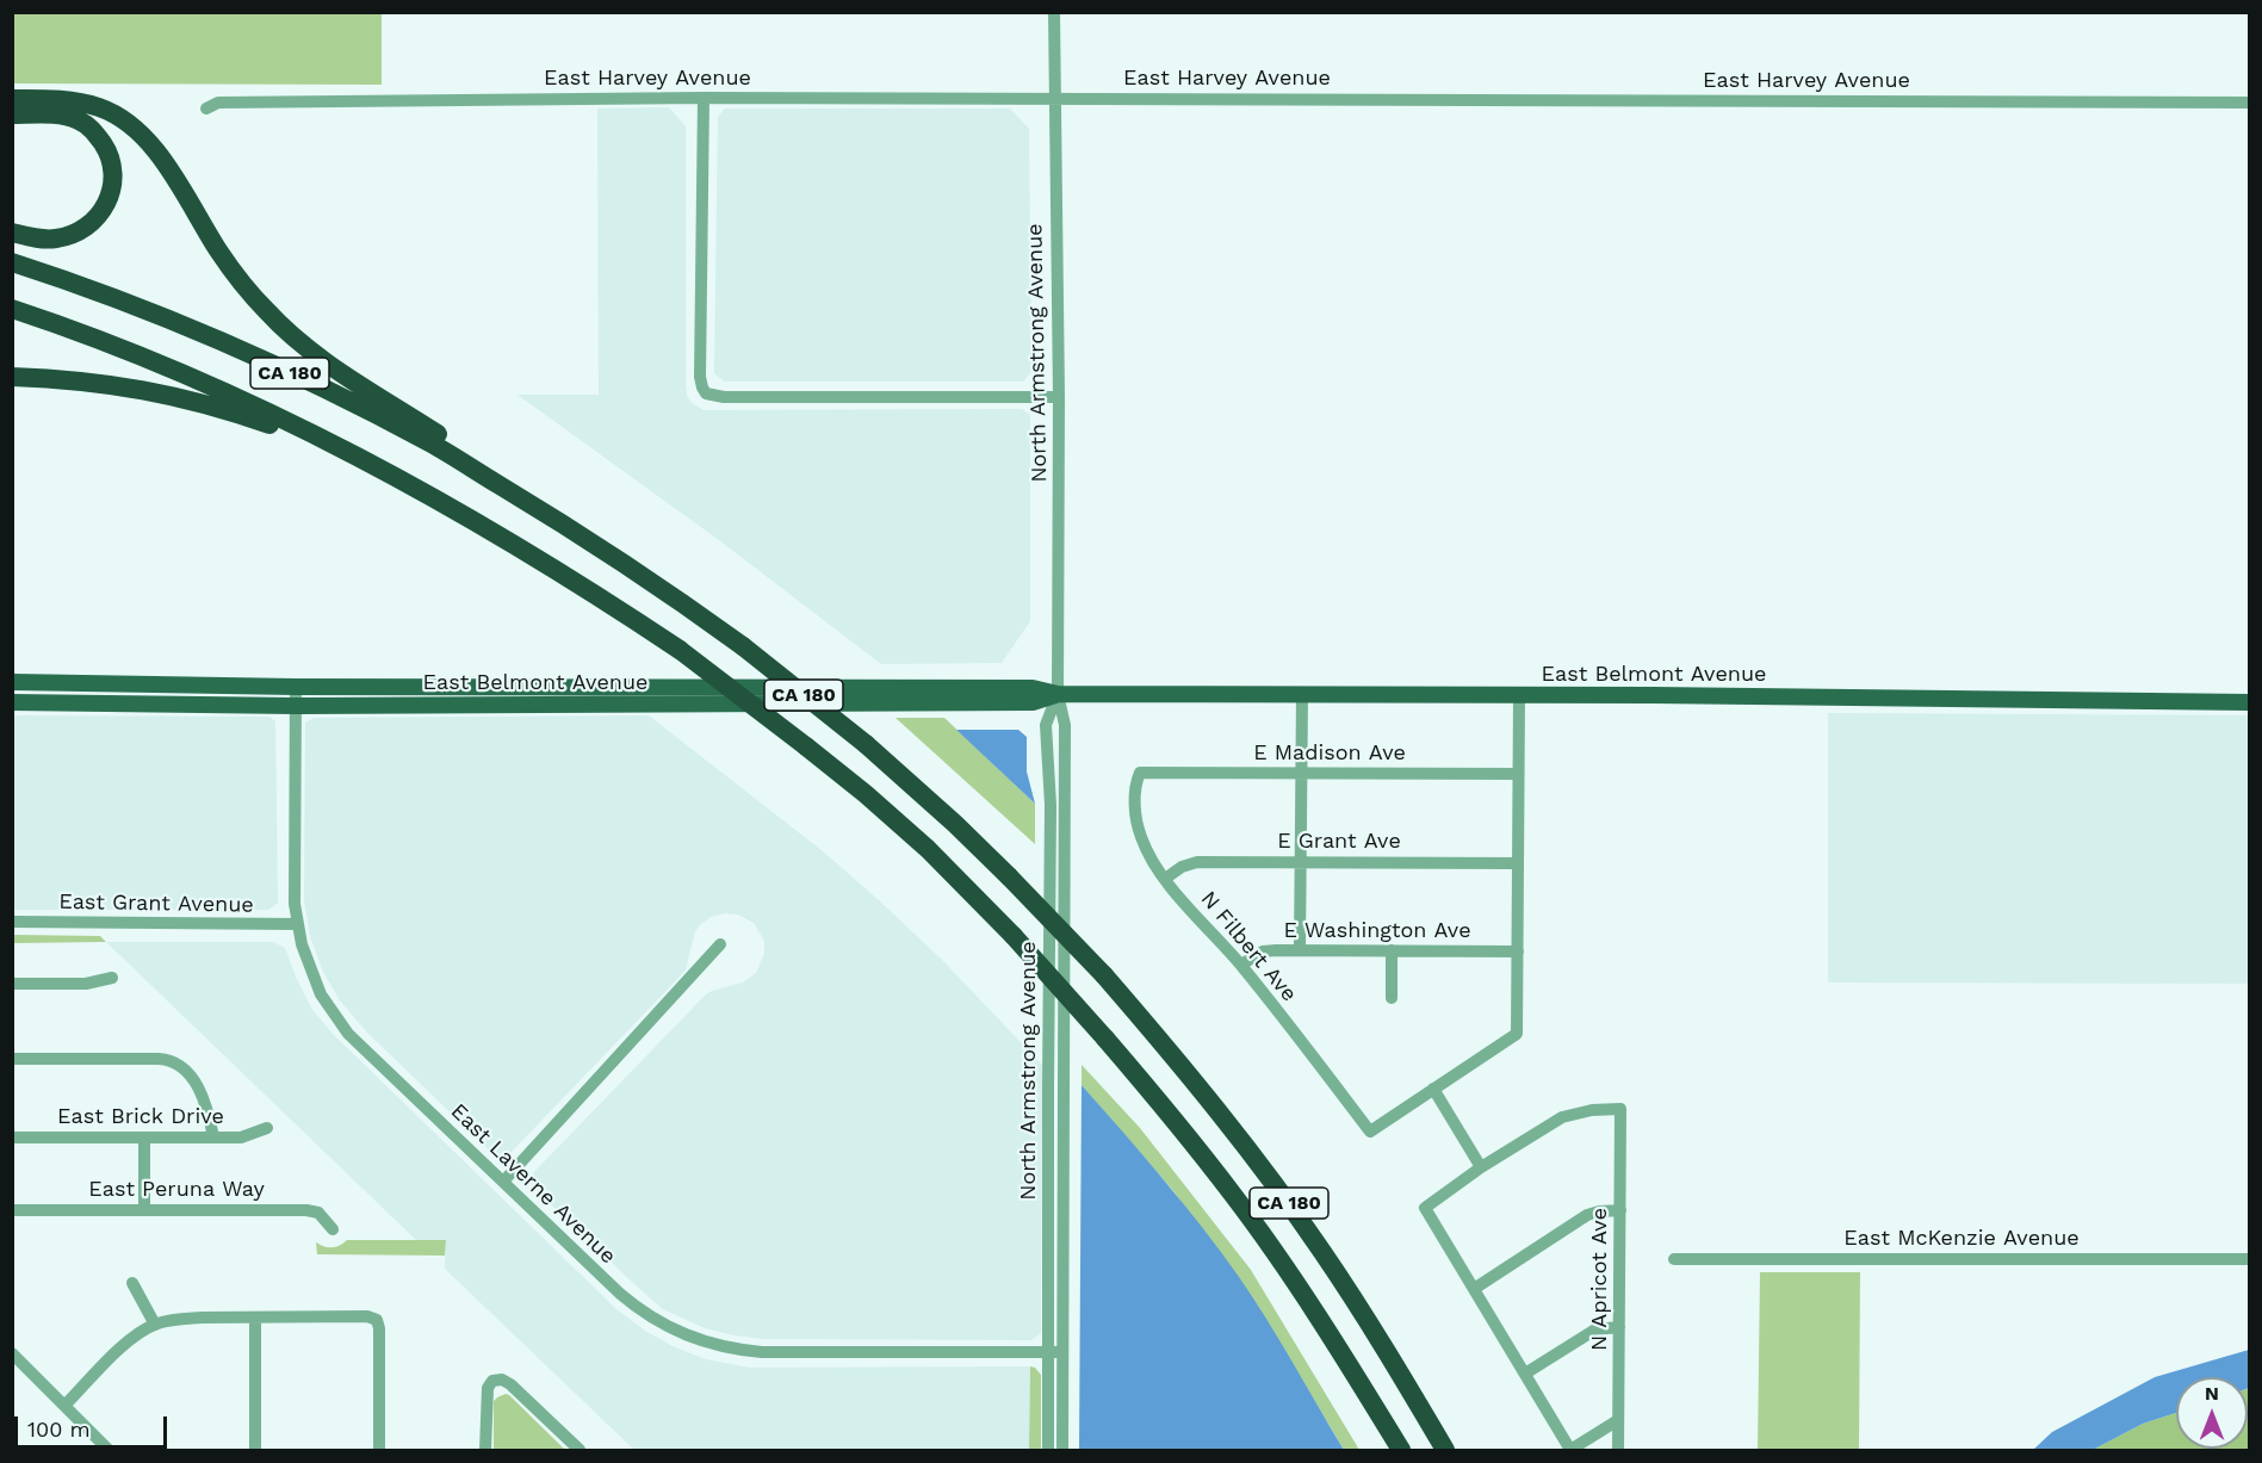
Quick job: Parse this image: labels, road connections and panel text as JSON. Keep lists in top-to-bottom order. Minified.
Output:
{"streets":{"highway":["CA 180"],"main road":["East Belmont Avenue"],"street":["East Harvey Avenue","North Armstrong Avenue","E Madison Ave","E Grant Ave","East Grant Avenue","E Washington Ave","N Filbert Ave","East Brick Drive","East Laverne Avenue","East Peruna Way","East McKenzie Avenue","N Apricot Ave"]},"crossings":[["East Harvey Avenue","North Armstrong Avenue"],["North Armstrong Avenue","East Belmont Avenue"],["North Armstrong Avenue","East Laverne Avenue"],["East Belmont Avenue","East Laverne Avenue"],["E Madison Ave","N Filbert Ave"],["E Grant Ave","N Filbert Ave"],["East Grant Avenue","East Laverne Avenue"],["E Washington Ave","N Filbert Ave"]],"scale_bar":"100 m","north":"top"}
